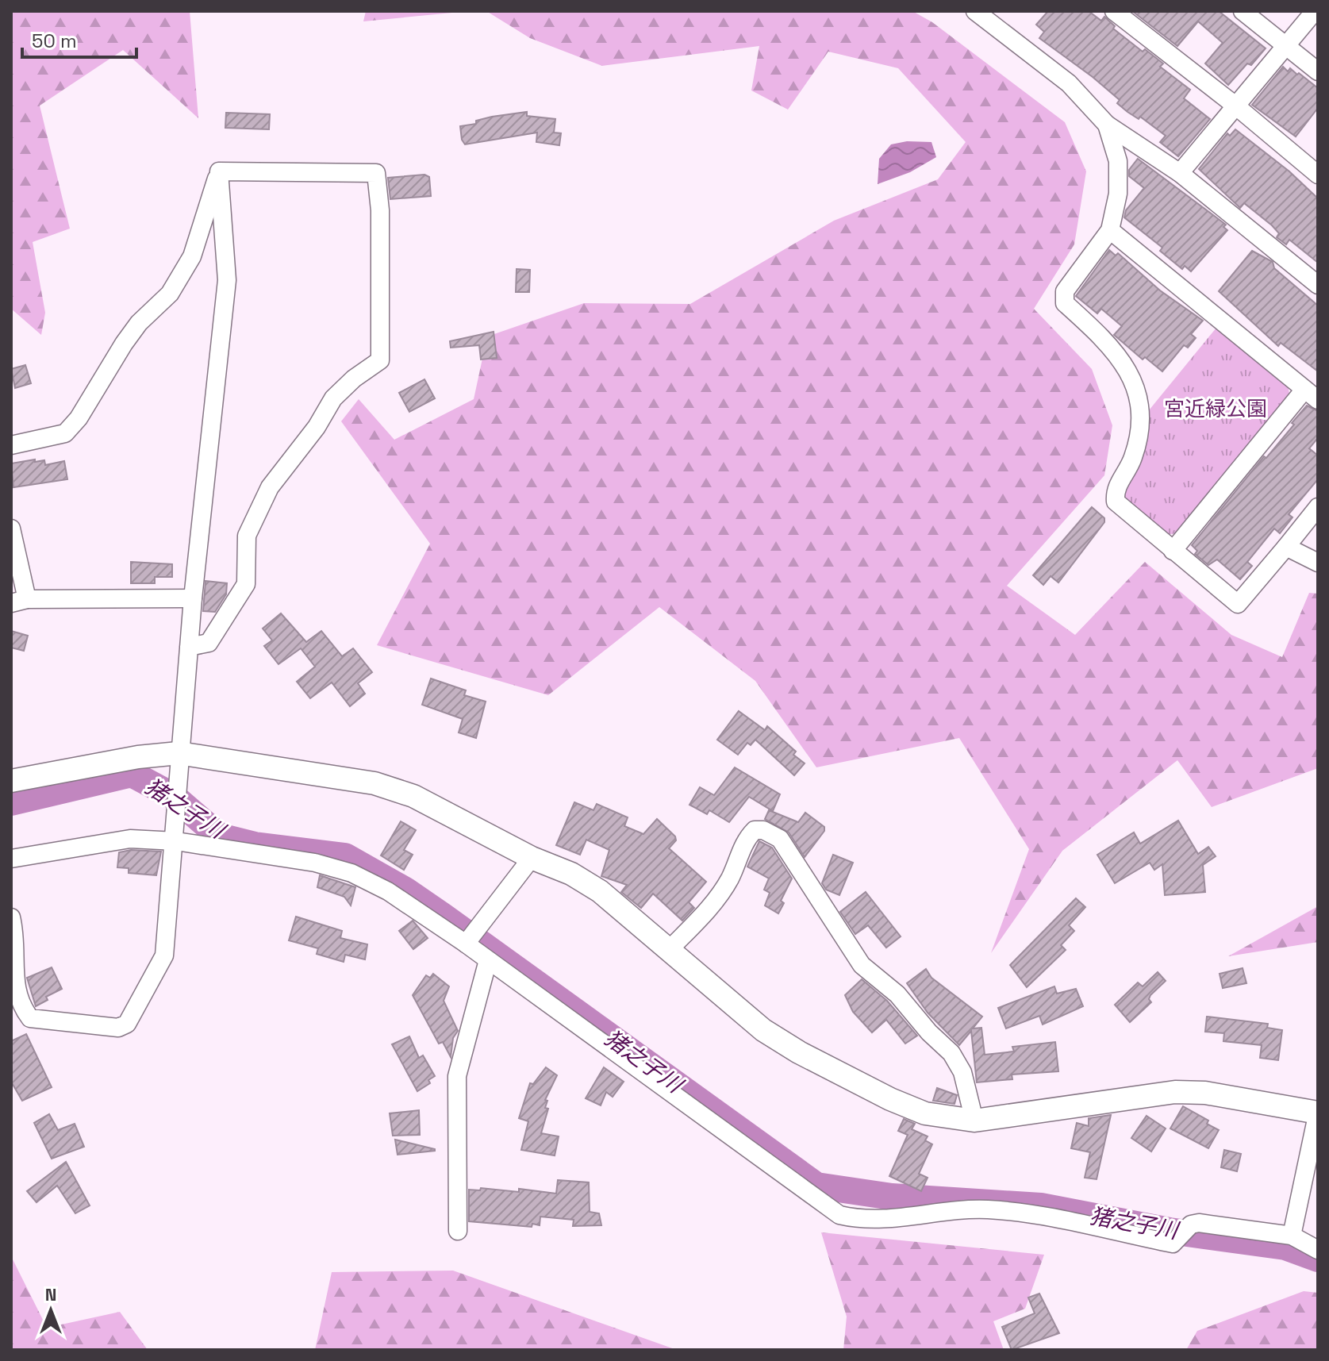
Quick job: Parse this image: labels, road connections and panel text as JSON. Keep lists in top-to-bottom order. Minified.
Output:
{"water":["猪之子川"],"parks":["宮近緑公園"],"scale_bar":"50 m","north":"top"}
